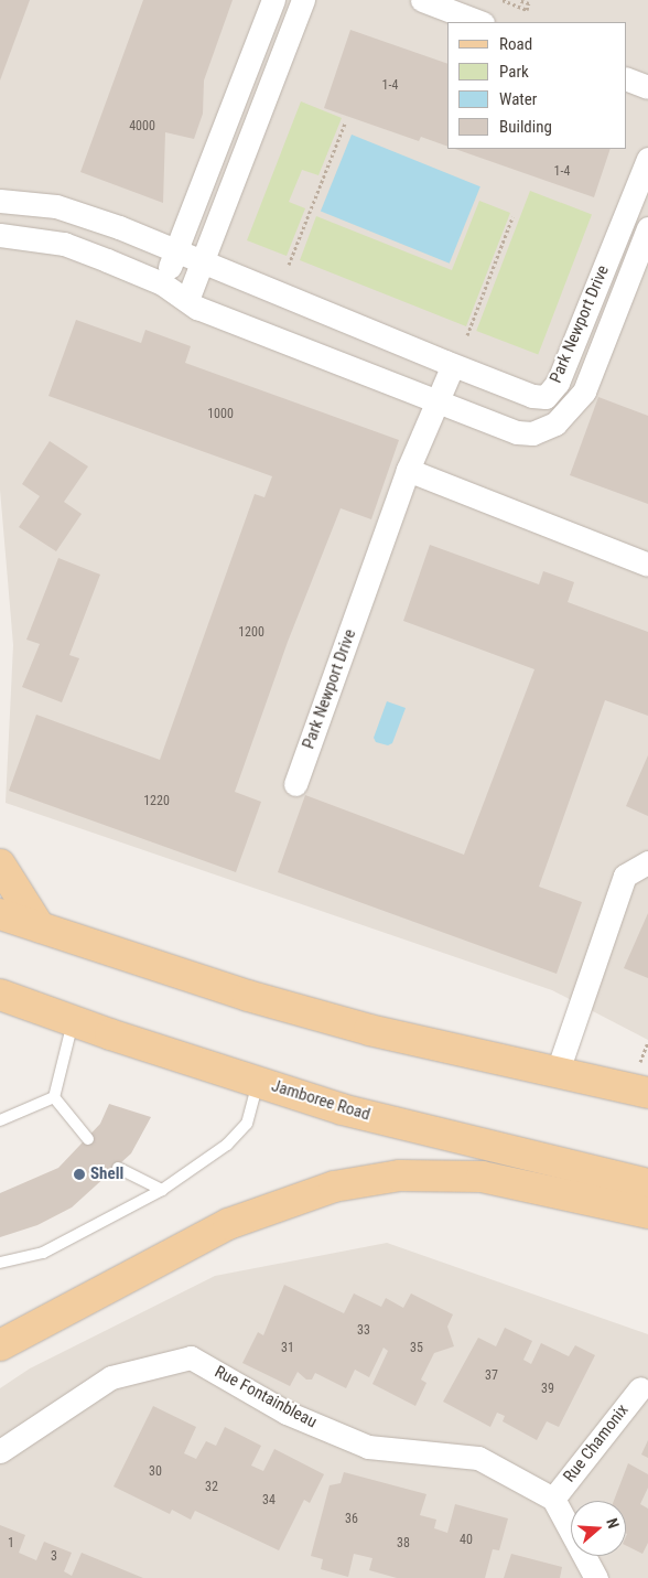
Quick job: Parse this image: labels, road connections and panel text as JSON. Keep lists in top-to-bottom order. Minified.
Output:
{"streets":{"main road":["Jamboree Road"],"street":["Park Newport Drive","Rue Fontainbleau","Rue Chamonix"]},"crossings":[["Rue Fontainbleau","Rue Chamonix"]],"places":["Shell"],"house_numbers":["1-4","4000","1-4","1000","1200","1220","33","31","35","37","39","30","32","34","36","40","1","38","3"],"legend":["Road","Park","Water","Building"],"north":"right"}
